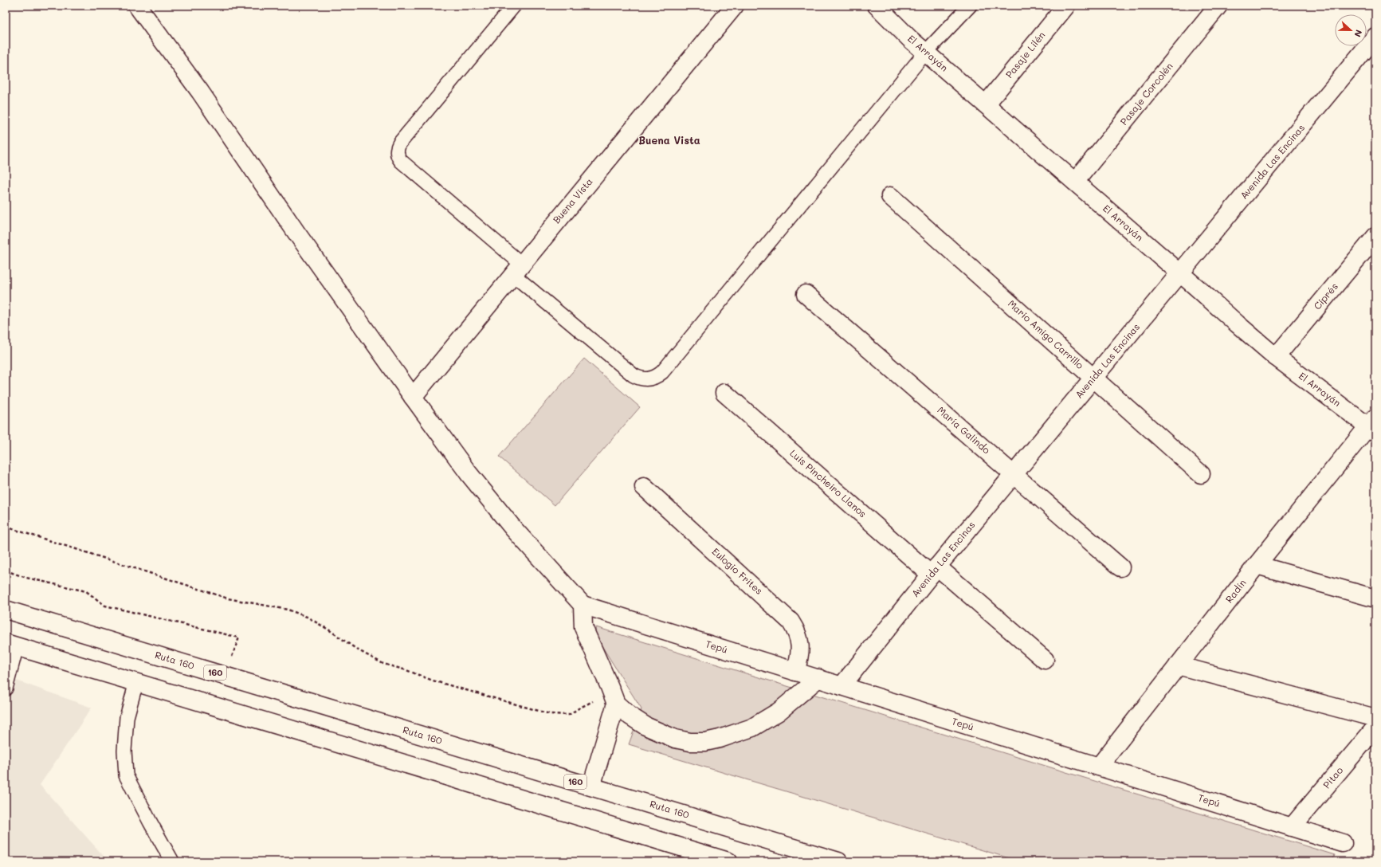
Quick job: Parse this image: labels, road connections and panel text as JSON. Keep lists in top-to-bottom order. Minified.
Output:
{"streets":{"main road":["El Arrayán","Pasaje Lilén","Pasaje Corcolén","Avenida Las Encinas","Buena Vista","Ciprés","Mario Amigo Carrillo","María Galindo","Luis Pincheiro Llanos","Eulogio Frites","Radín","Tepú","Ruta 160","160","Pitao"]},"crossings":[["El Arrayán","Pasaje Lilén"],["El Arrayán","Pasaje Corcolén"],["El Arrayán","Avenida Las Encinas"],["El Arrayán","Ciprés"],["El Arrayán","Radín"],["Avenida Las Encinas","Mario Amigo Carrillo"],["Avenida Las Encinas","María Galindo"],["Avenida Las Encinas","Luis Pincheiro Llanos"],["Avenida Las Encinas","Tepú"],["Eulogio Frites","Tepú"],["Radín","Tepú"],["Tepú","Pitao"]],"districts":["Buena Vista"],"north":"right"}
